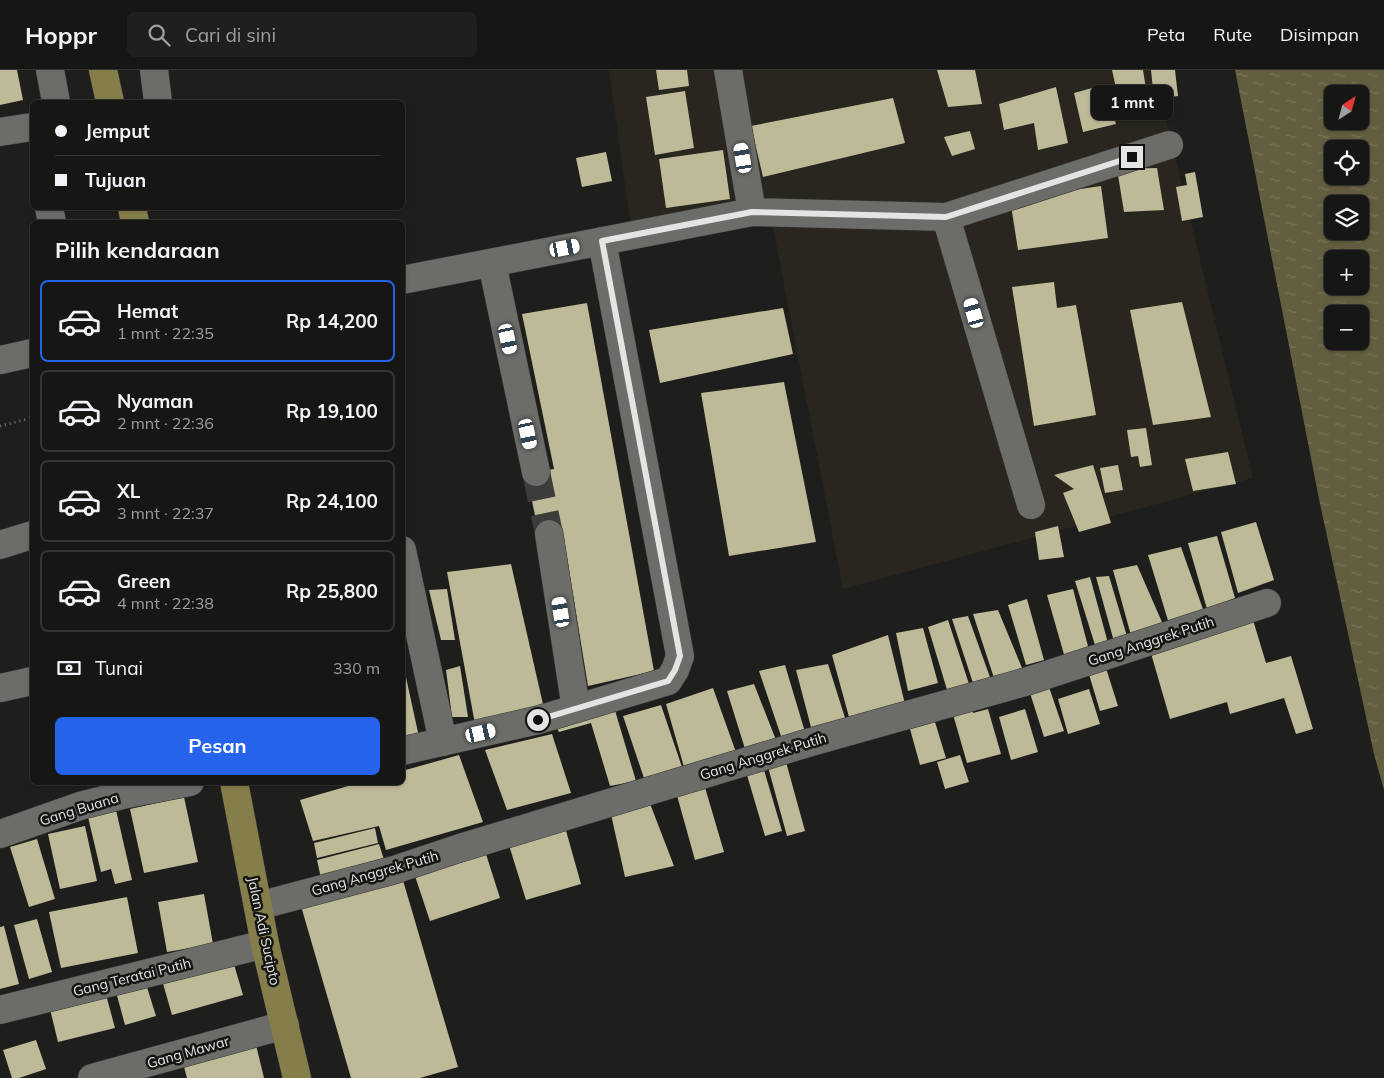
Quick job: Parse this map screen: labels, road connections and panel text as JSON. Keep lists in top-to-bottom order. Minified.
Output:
{"streets":{"main road":["Jalan Adi Sucipto"],"street":["Gang Anggrek Putih","Gang Buana","Gang Teratai Putih","Gang Mawar"]},"crossings":[["Gang Anggrek Putih","Jalan Adi Sucipto"],["Jalan Adi Sucipto","Gang Teratai Putih"],["Jalan Adi Sucipto","Gang Mawar"]],"north":"top right","page":{"header":"Hoppr","search":"Cari di sini","nav":["Peta","Rute","Disimpan"],"map_buttons":["+","−"],"bubble":"1 mnt","banner":["Jemput","Tujuan"],"heading":"Pilih kendaraan","list":[{"name":"Hemat","note":"1 mnt · 22:35","value":"Rp 14,200"},{"name":"Nyaman","note":"2 mnt · 22:36","value":"Rp 19,100"},{"name":"XL","note":"3 mnt · 22:37","value":"Rp 24,100"},{"name":"Green","note":"4 mnt · 22:38","value":"Rp 25,800"}],"pay":["Tunai","330 m"],"buttons":"Pesan"}}
